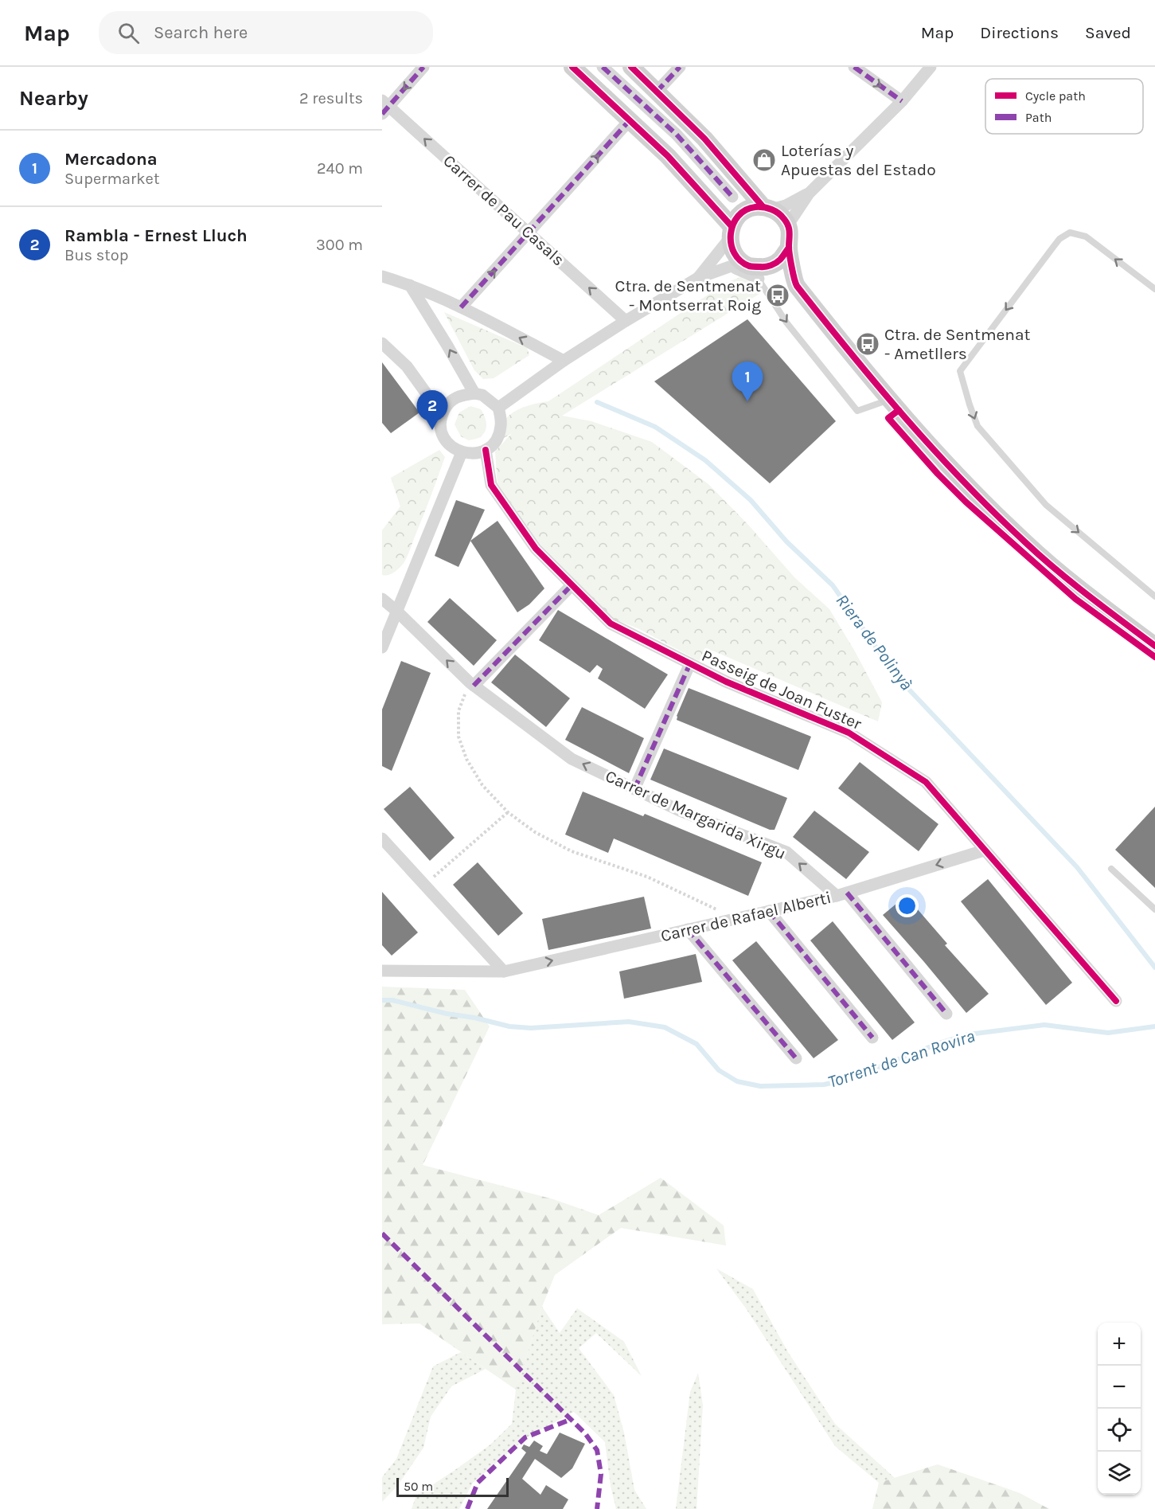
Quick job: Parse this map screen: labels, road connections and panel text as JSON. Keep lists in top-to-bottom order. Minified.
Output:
{"streets":{"street":["Carrer de Pau Casals","Passeig de Joan Fuster","Carrer de Margarida Xirgu","Carrer de Rafael Alberti"]},"crossings":[["Passeig de Joan Fuster","Carrer de Rafael Alberti"],["Carrer de Margarida Xirgu","Carrer de Rafael Alberti"]],"one_way":["Carrer de Margarida Xirgu"],"water":["Riera de Polinyà","Torrent de Can Rovira"],"places":{"shop":["Loterías y Apuestas del Estado"],"bus stop":["Ctra. de Sentmenat - Montserrat Roig","Ctra. de Sentmenat - Ametllers"]},"legend":["Cycle path","Path"],"scale_bar":"50 m","page":{"header":"Map","search":"Search here","nav":["Map","Directions","Saved"],"heading":["Nearby","2 results"],"list":[{"mark":"1","name":"Mercadona","note":"Supermarket","value":"240 m"},{"mark":"2","name":"Rambla - Ernest Lluch","note":"Bus stop","value":"300 m"}],"pins":["1","2"],"map_buttons":["+","−"],"scale":"50 m"}}
